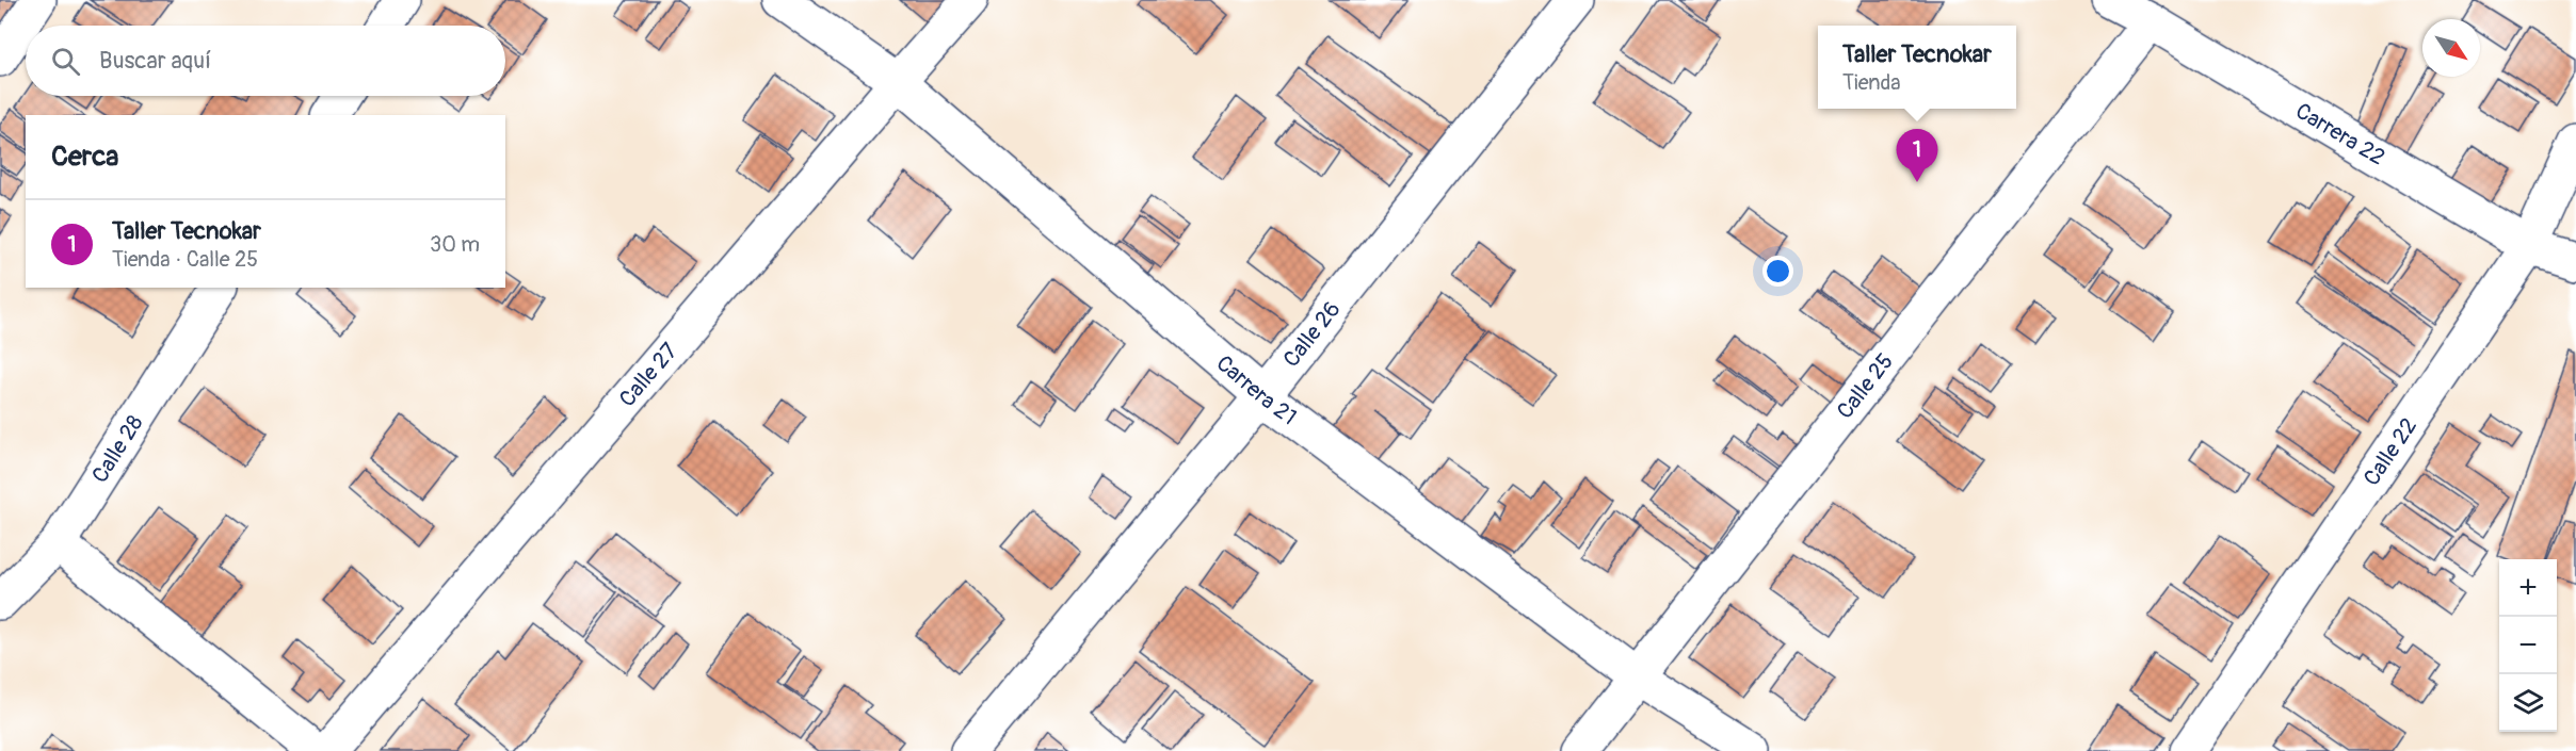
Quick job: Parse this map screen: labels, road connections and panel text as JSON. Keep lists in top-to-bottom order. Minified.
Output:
{"streets":{"street":["Carrera 22","Calle 26","Calle 27","Calle 25","Carrera 21","Calle 28","Calle 22"]},"crossings":[["Carrera 22","Calle 25"],["Carrera 22","Calle 22"],["Calle 26","Carrera 21"],["Calle 27","Carrera 21"],["Calle 25","Carrera 21"]],"north":"bottom right","page":{"popup":["Taller Tecnokar","Tienda"],"search":"Buscar aquí","heading":"Cerca","pins":"1","list":[{"mark":"1","name":"Taller Tecnokar","note":"Tienda · Calle 25","value":"30 m"}],"map_buttons":["+","−"]}}
